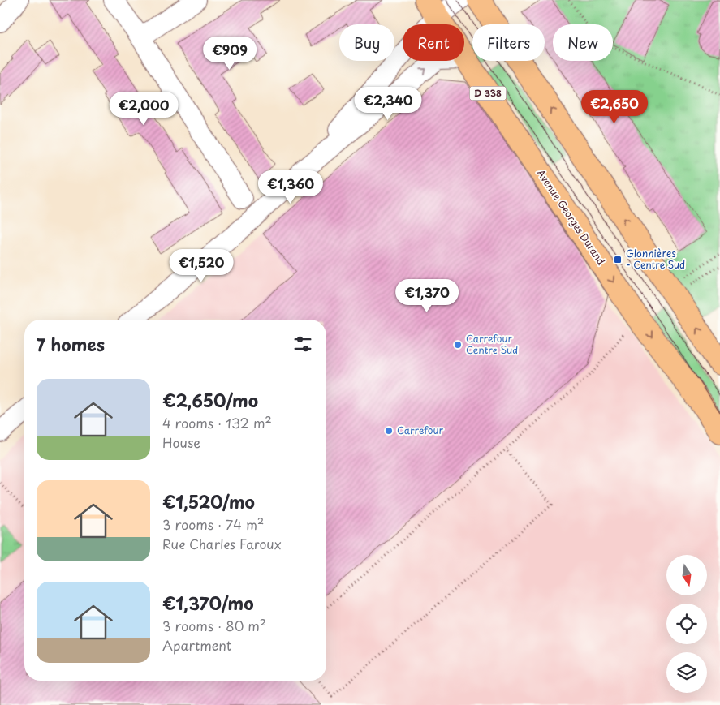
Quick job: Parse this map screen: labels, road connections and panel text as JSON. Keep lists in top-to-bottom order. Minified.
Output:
{"streets":{"main road":["D 338","Avenue Georges Durand"]},"places":{"transit":["Glonnières - Centre Sud"],"other":["Carrefour Centre Sud","Carrefour"]},"north":"bottom","page":{"chip":["Buy","Rent","Filters","New"],"price":["€909","€2,340","€2,650","€2,000","€1,360","€1,520","€1,370"],"heading":"7 homes","list":[{"name":"€2,650/mo","note":"4 rooms · 132 m² · House"},{"name":"€1,520/mo","note":"3 rooms · 74 m² · Rue Charles Faroux"},{"name":"€1,370/mo","note":"3 rooms · 80 m² · Apartment"}]}}
